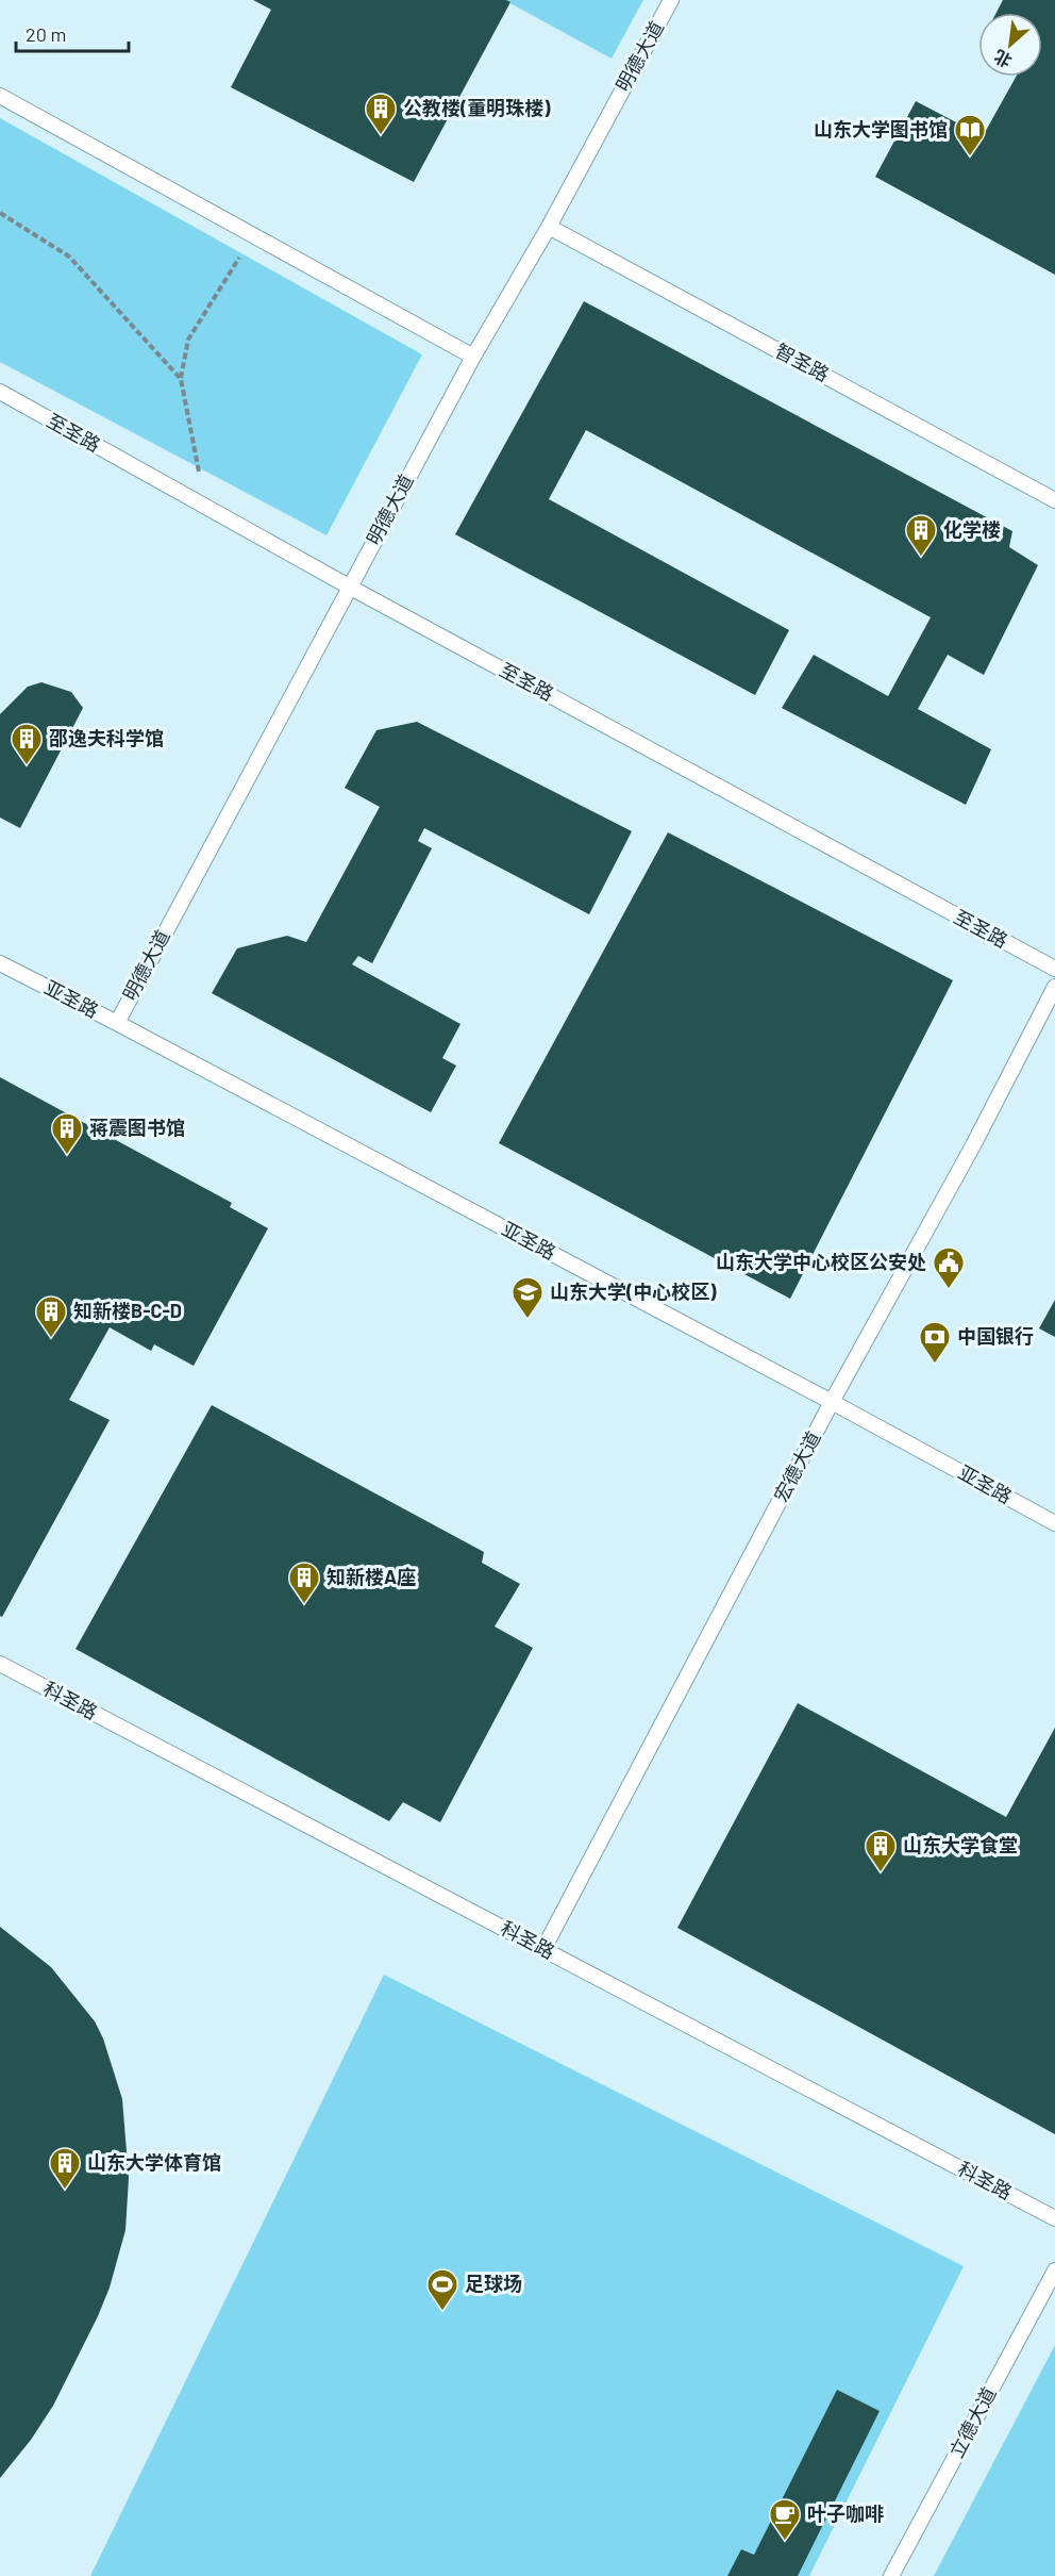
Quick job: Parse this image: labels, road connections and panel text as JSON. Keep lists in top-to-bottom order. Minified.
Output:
{"streets":{"lane":["明德大道","智圣路","至圣路","亚圣路","宏德大道","科圣路","立德大道"]},"crossings":[["明德大道","智圣路"],["明德大道","至圣路"],["明德大道","亚圣路"],["亚圣路","宏德大道"],["宏德大道","科圣路"]],"places":{"building":["公教楼(董明珠楼)","化学楼","邵逸夫科学馆","蒋震图书馆","知新楼B-C-D","知新楼A座","山东大学食堂","山东大学体育馆"],"library":["山东大学图书馆"],"public building":["山东大学中心校区公安处"],"school or university":["山东大学(中心校区)"],"bank":["中国银行"],"sports":["足球场"],"cafe":["叶子咖啡"]},"scale_bar":"20 m","north":"bottom left"}
